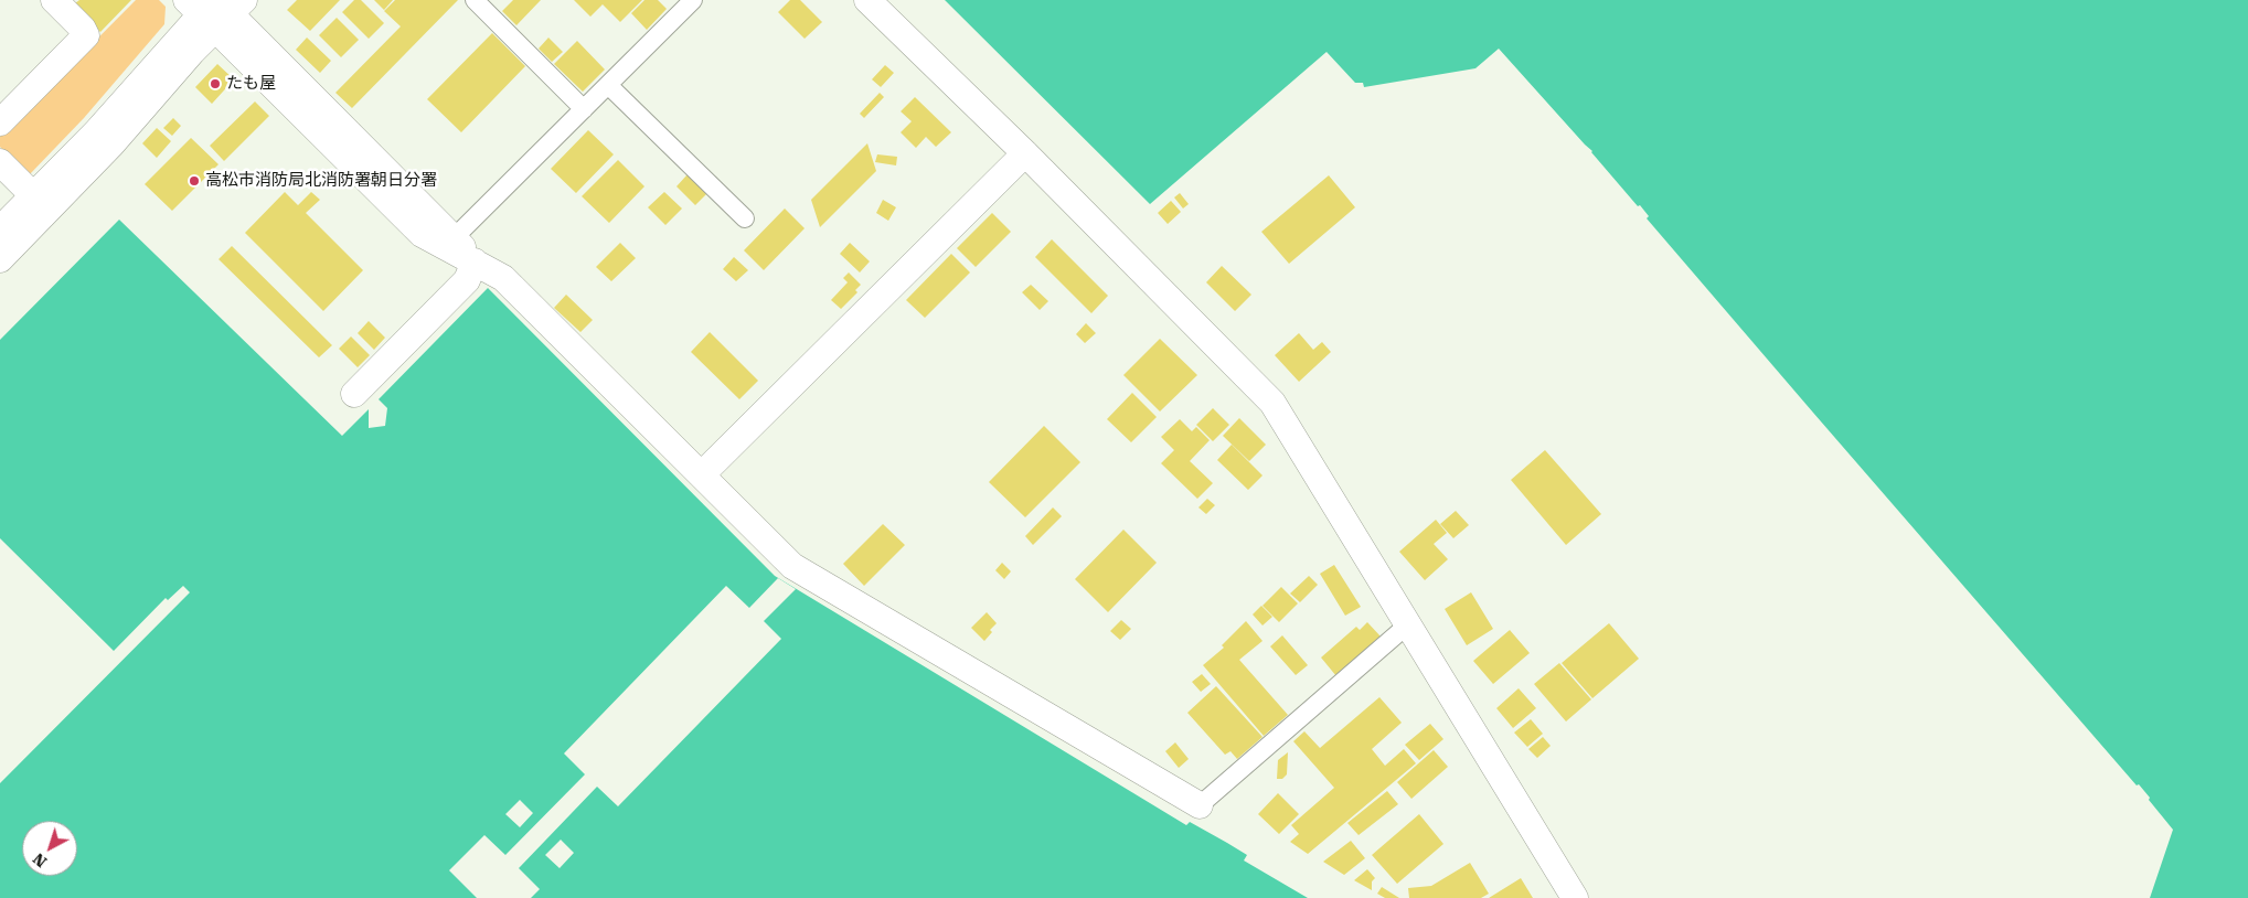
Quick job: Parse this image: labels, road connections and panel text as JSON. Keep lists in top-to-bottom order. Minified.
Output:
{"places":["たも屋","高松市消防局北消防署朝日分署"],"north":"bottom left"}
